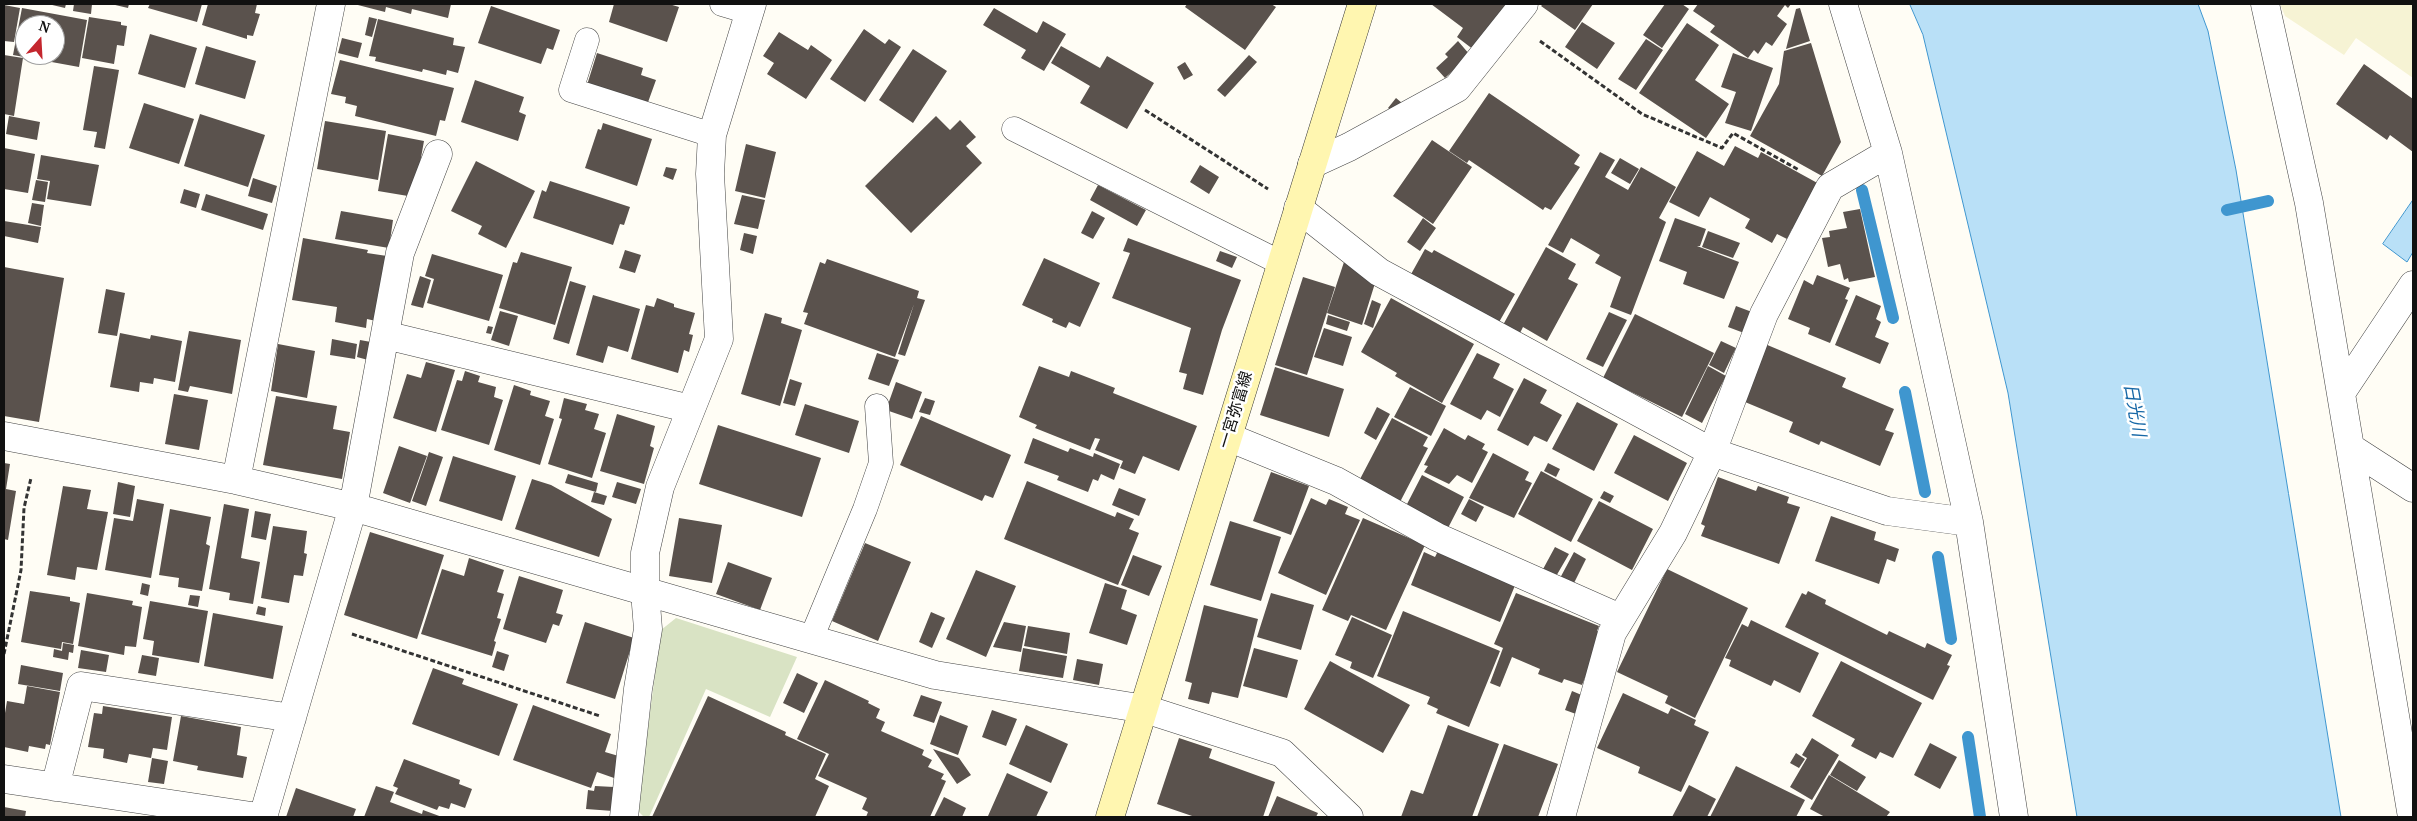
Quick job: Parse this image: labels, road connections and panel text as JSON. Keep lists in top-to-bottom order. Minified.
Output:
{"streets":{"main road":["一宮弥富線"]},"water":["日光川"],"north":"top"}
